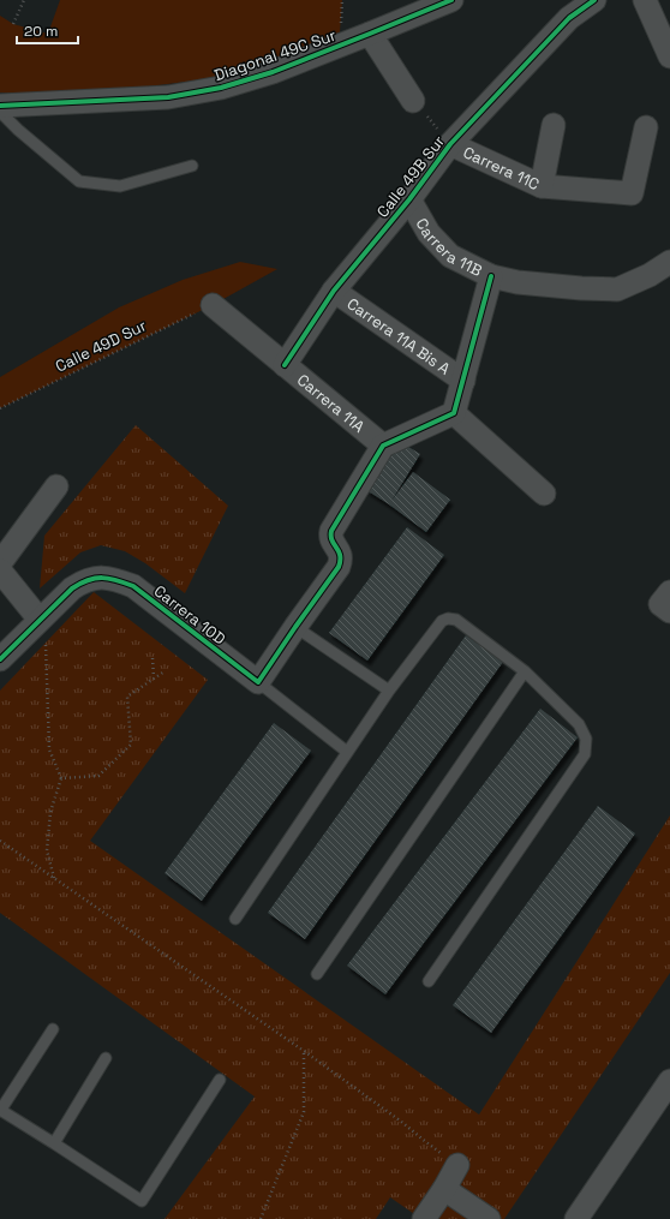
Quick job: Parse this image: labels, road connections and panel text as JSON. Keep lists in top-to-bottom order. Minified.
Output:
{"streets":{"street":["Diagonal 49C Sur","Carrera 11C","Calle 49B Sur","Carrera 11B","Carrera 11A Bis A","Carrera 11A","Carrera 10D"],"path":["Calle 49D Sur"]},"crossings":[["Carrera 11C","Calle 49B Sur"],["Calle 49B Sur","Carrera 11B"],["Calle 49B Sur","Carrera 11A Bis A"],["Calle 49B Sur","Carrera 11A"],["Calle 49D Sur","Carrera 11A"]],"scale_bar":"20 m"}
